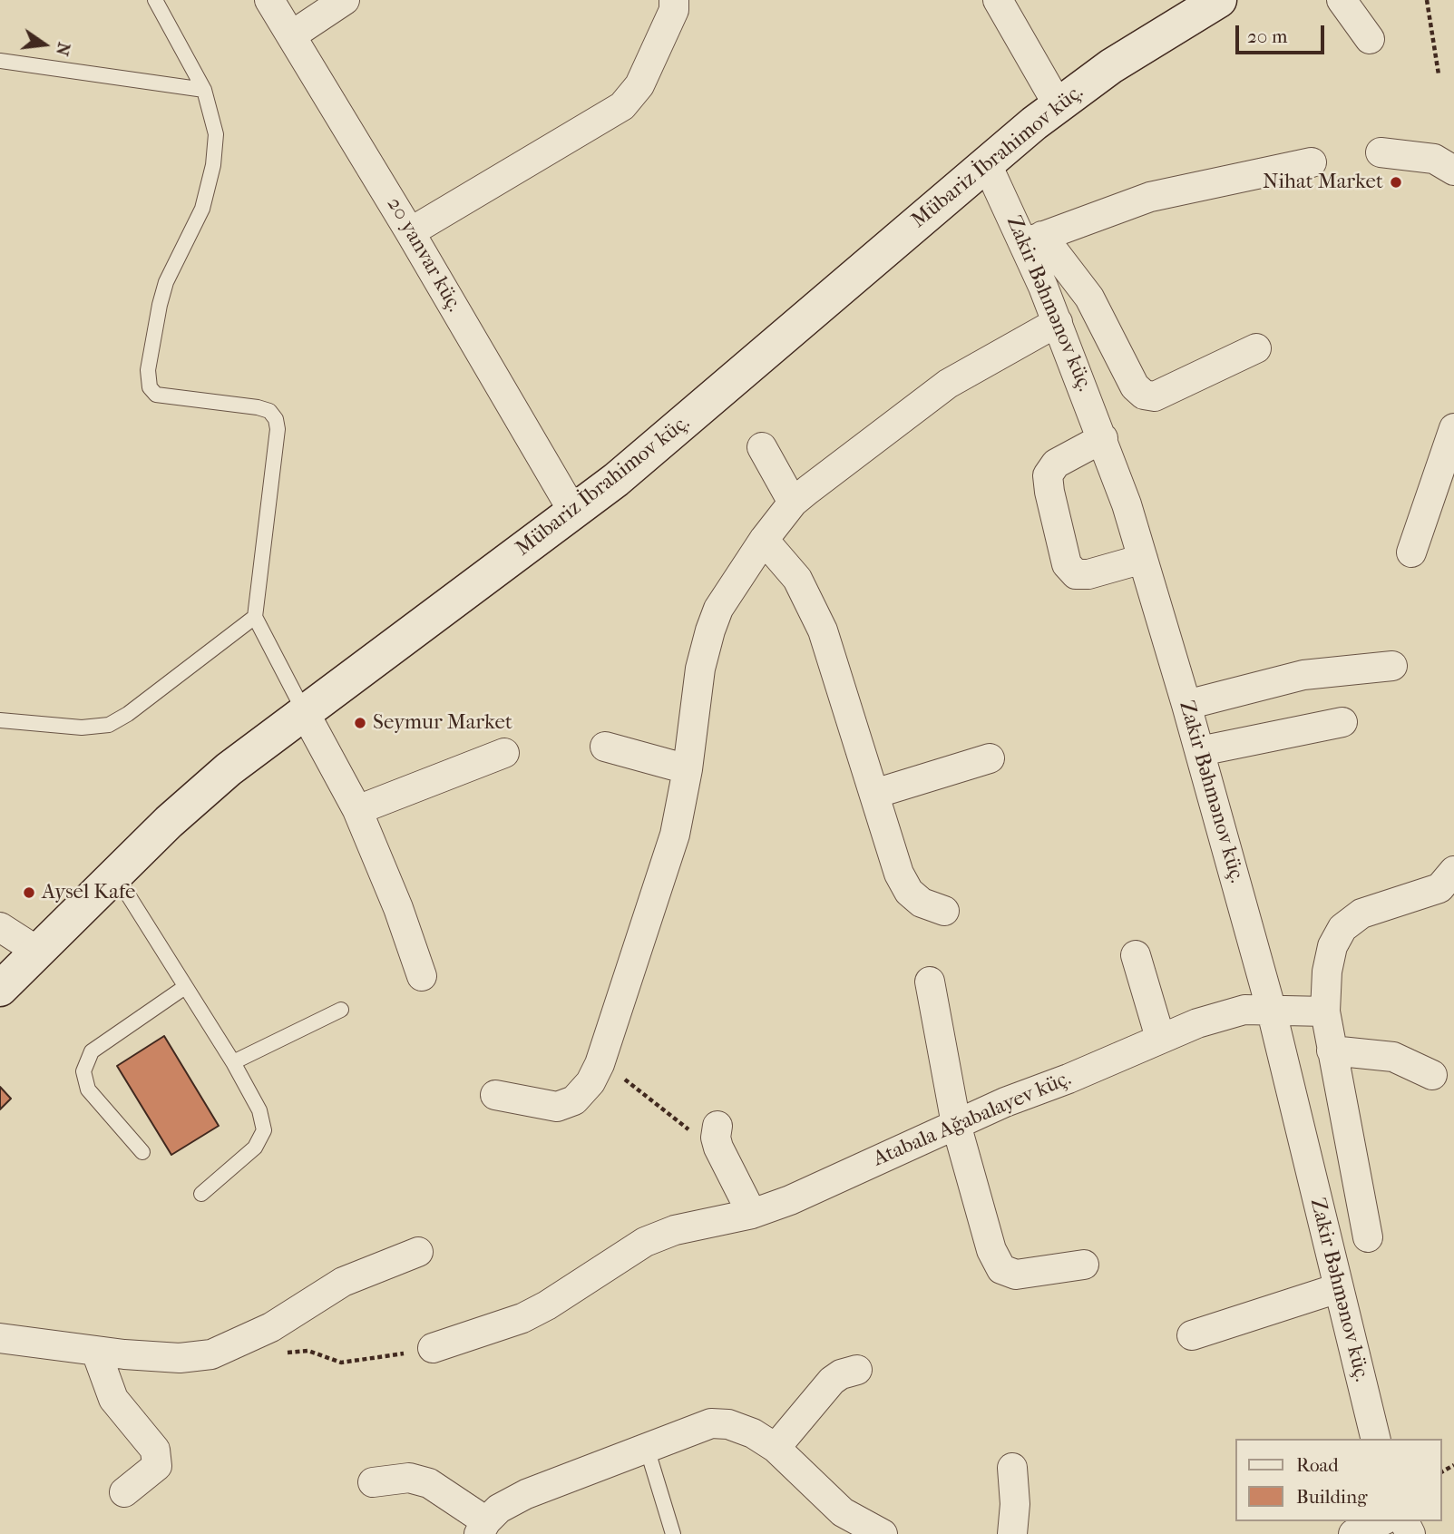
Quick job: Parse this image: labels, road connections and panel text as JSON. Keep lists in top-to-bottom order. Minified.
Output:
{"streets":{"street":["Mübariz İbrahimov küç.","20 yanvar küç.","Zakir Bəhmənov küç.","Atabala Ağabalayev küç."]},"crossings":[["Mübariz İbrahimov küç.","20 yanvar küç."],["Mübariz İbrahimov küç.","Zakir Bəhmənov küç."],["Zakir Bəhmənov küç.","Atabala Ağabalayev küç."]],"places":["Nihat Market","Seymur Market","Aysel Kafe"],"legend":["Road","Building"],"scale_bar":"20 m","north":"right"}
